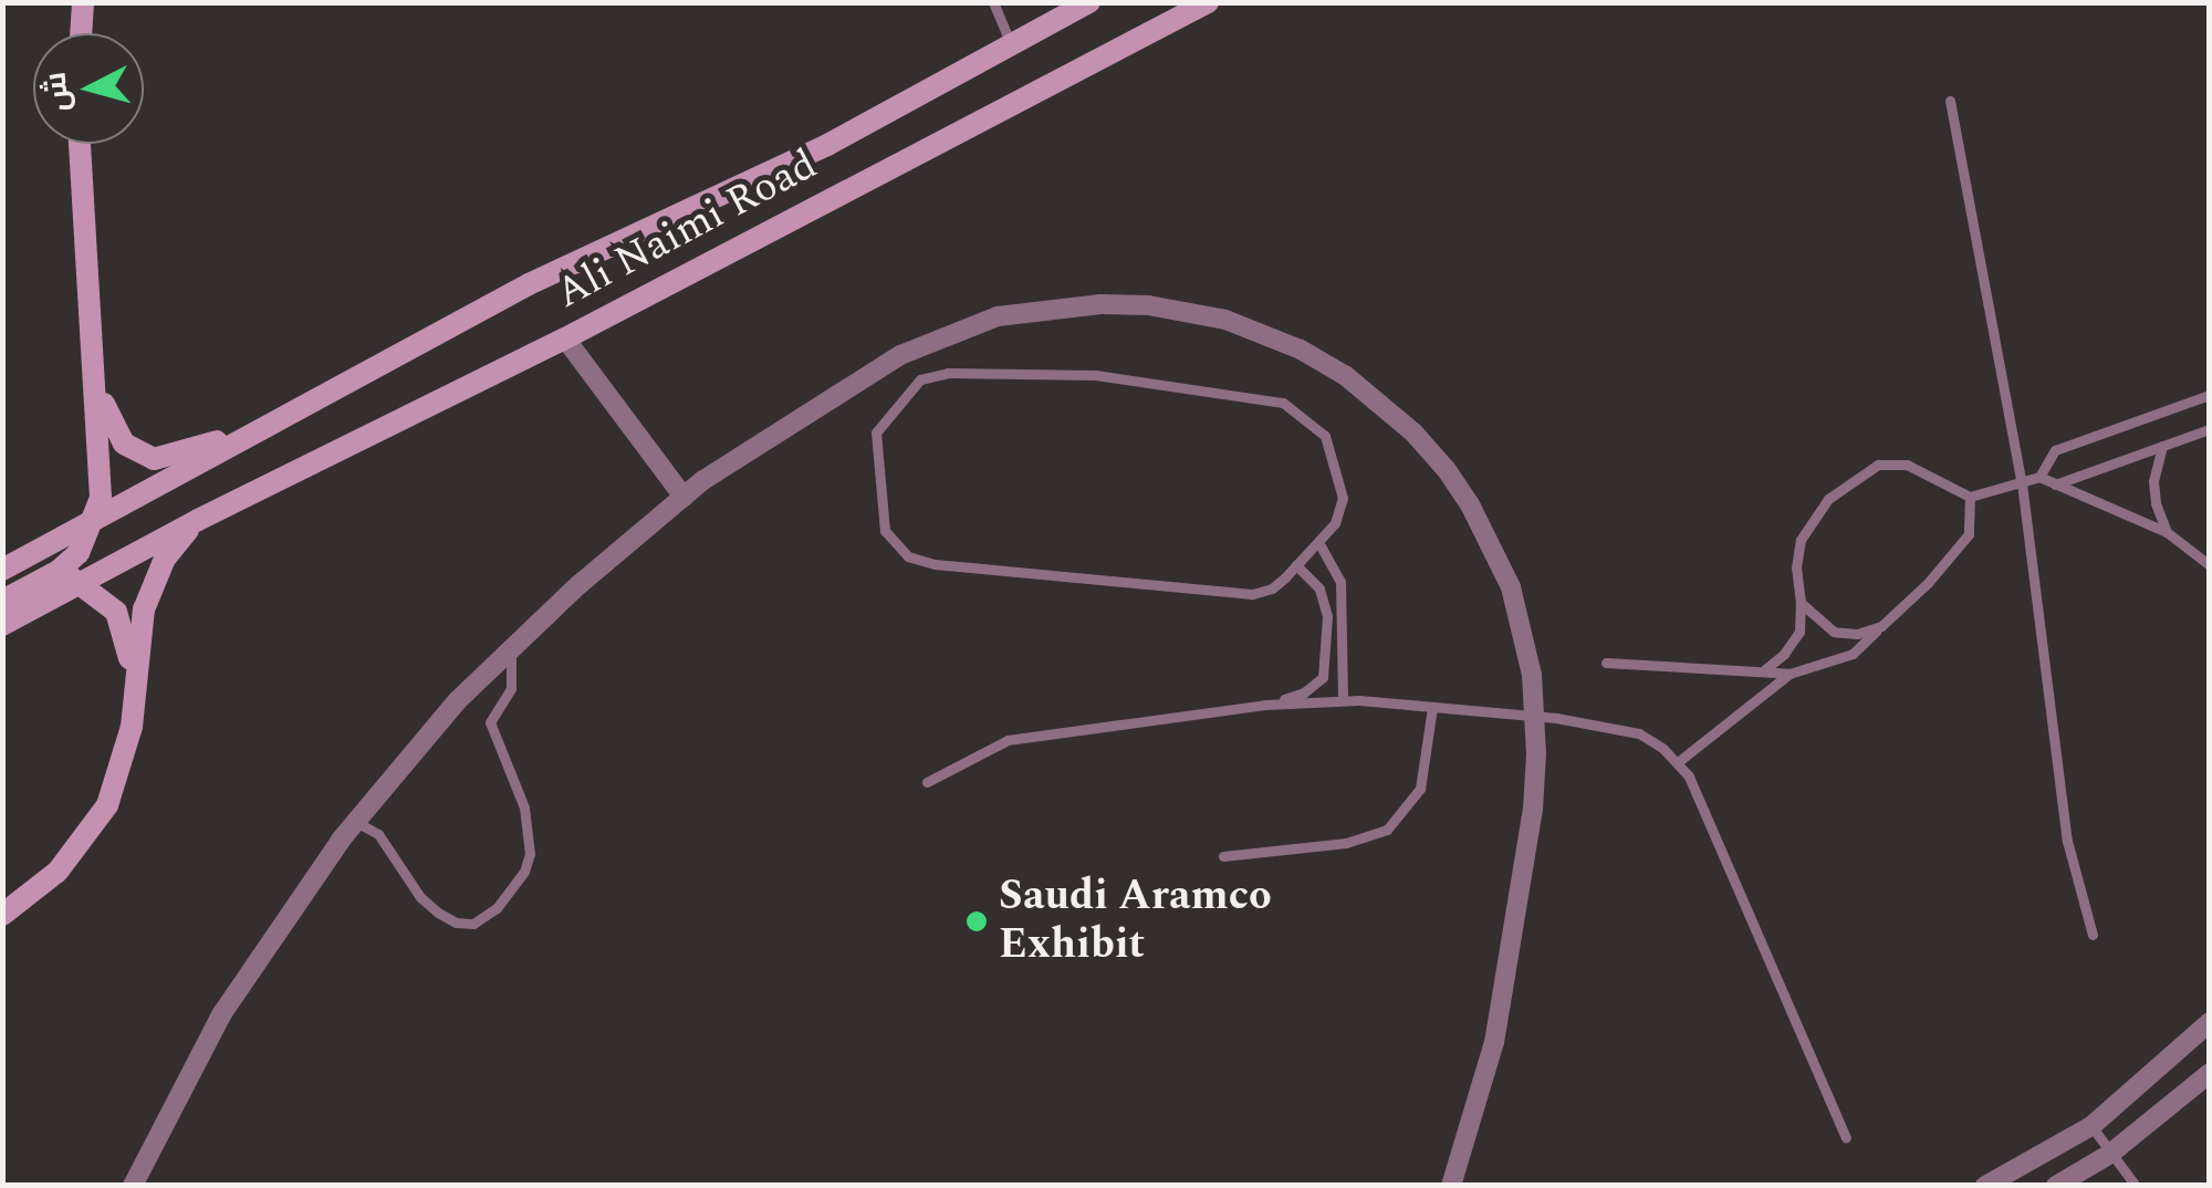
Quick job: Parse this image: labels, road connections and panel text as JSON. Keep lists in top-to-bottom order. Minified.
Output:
{"streets":{"main road":["Ali Naimi Road"]},"places":["Saudi Aramco Exhibit"],"north":"left"}
